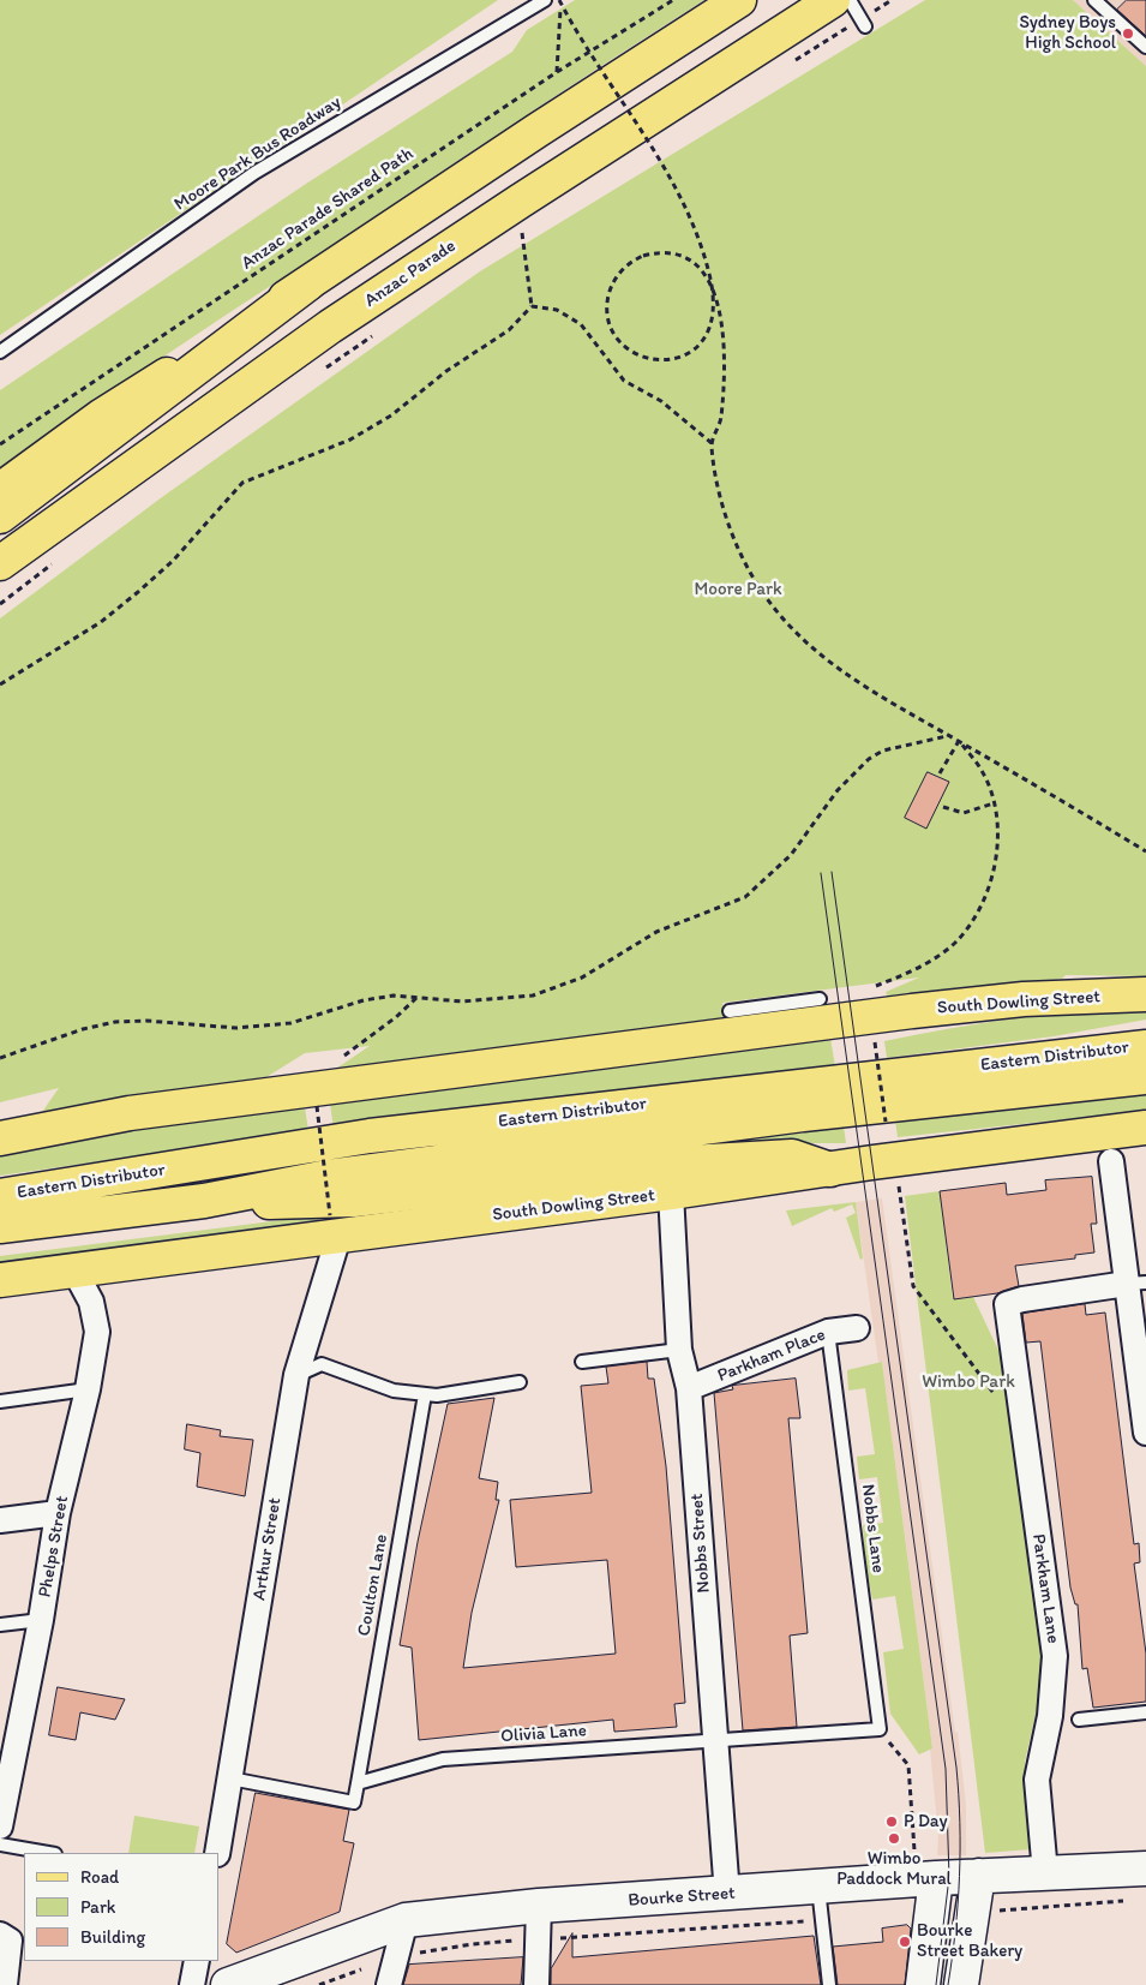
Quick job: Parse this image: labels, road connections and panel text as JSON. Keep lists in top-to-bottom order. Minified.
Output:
{"streets":{"main road":["Anzac Parade","South Dowling Street","Eastern Distributor"],"street":["Parkham Place","Nobbs Street","Phelps Street","Arthur Street","Parkham Lane","Bourke Street"],"lane":["Moore Park Bus Roadway","Nobbs Lane","Coulton Lane","Olivia Lane"],"path":["Anzac Parade Shared Path"]},"crossings":[["South Dowling Street","Nobbs Street"],["South Dowling Street","Phelps Street"],["Parkham Place","Nobbs Lane"],["Parkham Place","Nobbs Street"],["Nobbs Lane","Olivia Lane"],["Nobbs Street","Olivia Lane"],["Nobbs Street","Bourke Street"],["Coulton Lane","Olivia Lane"],["Parkham Lane","Bourke Street"]],"parks":["Moore Park","Wimbo Park"],"places":["Sydney Boys High School","P Day","Wimbo Paddock Mural","Bourke Street Bakery"],"legend":["Road","Park","Building"]}
